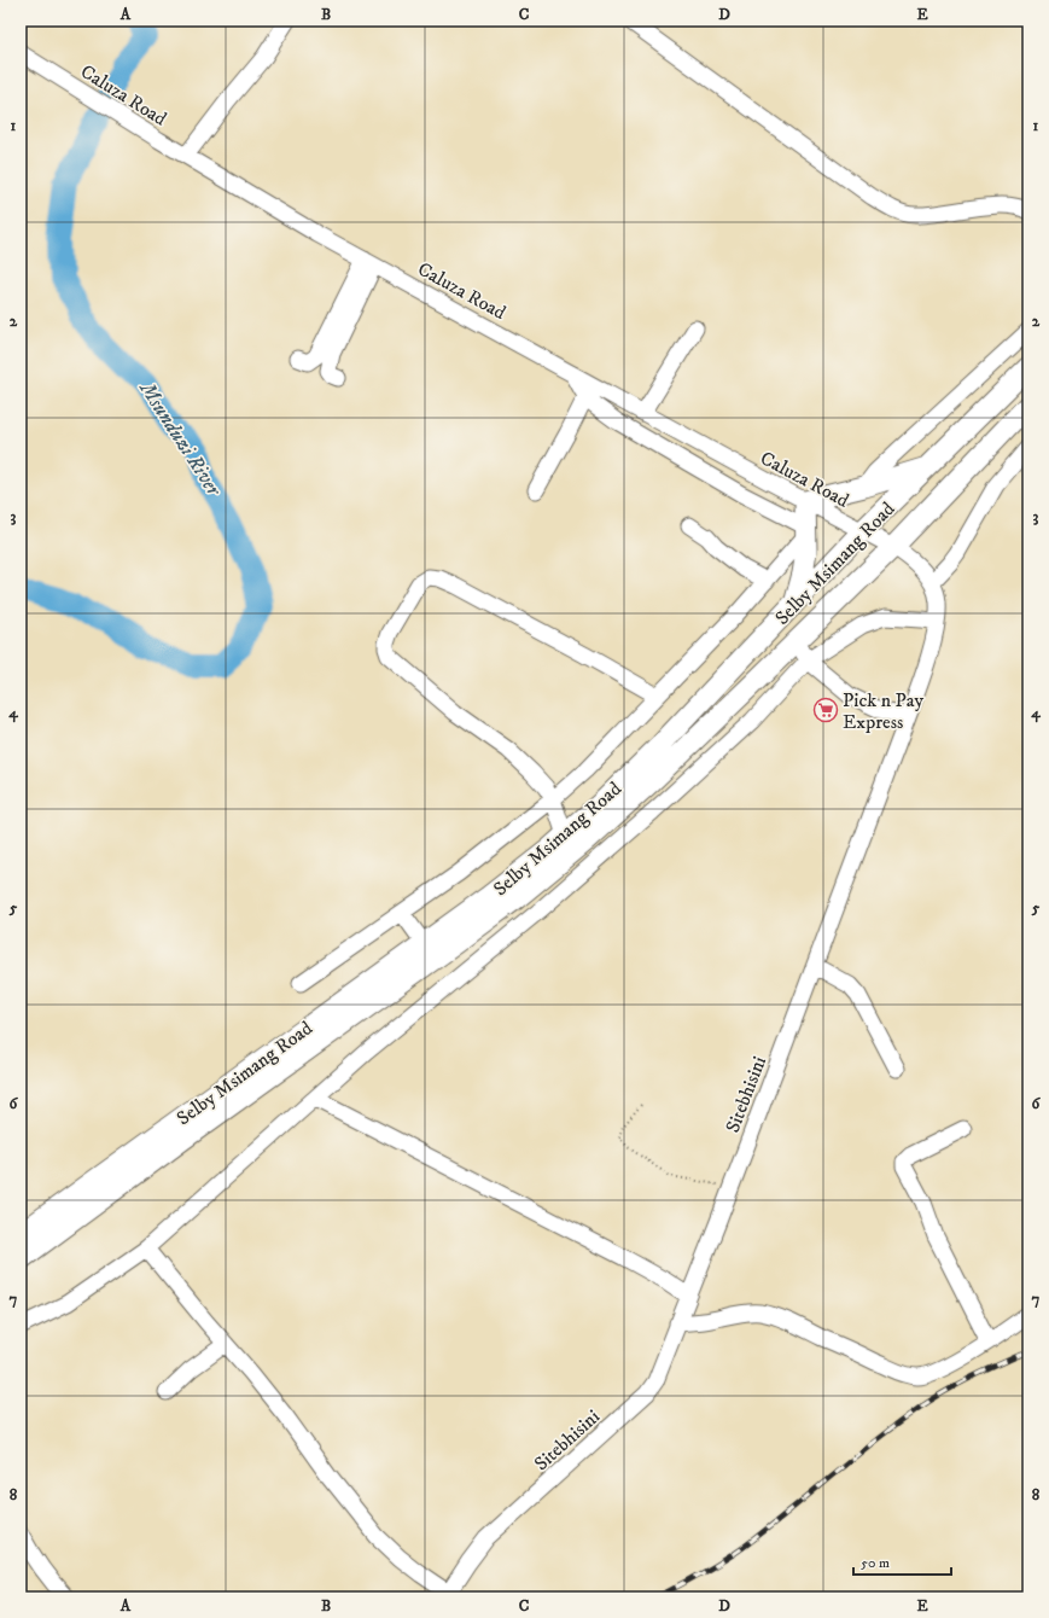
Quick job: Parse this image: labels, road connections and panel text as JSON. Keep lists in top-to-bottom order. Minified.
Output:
{"streets":{"main road":["Selby Msimang Road"],"street":["Caluza Road","Sitebhisini"]},"crossings":[["Caluza Road","Selby Msimang Road"],["Caluza Road","Sitebhisini"],["Selby Msimang Road","Sitebhisini"]],"water":["Msunduzi River"],"places":{"supermarket":["Pick n Pay Express"]},"scale_bar":"50 m","grid":{"columns":["A","B","C","D","E"],"rows":["1","2","3","4","5","6","7","8"]}}
